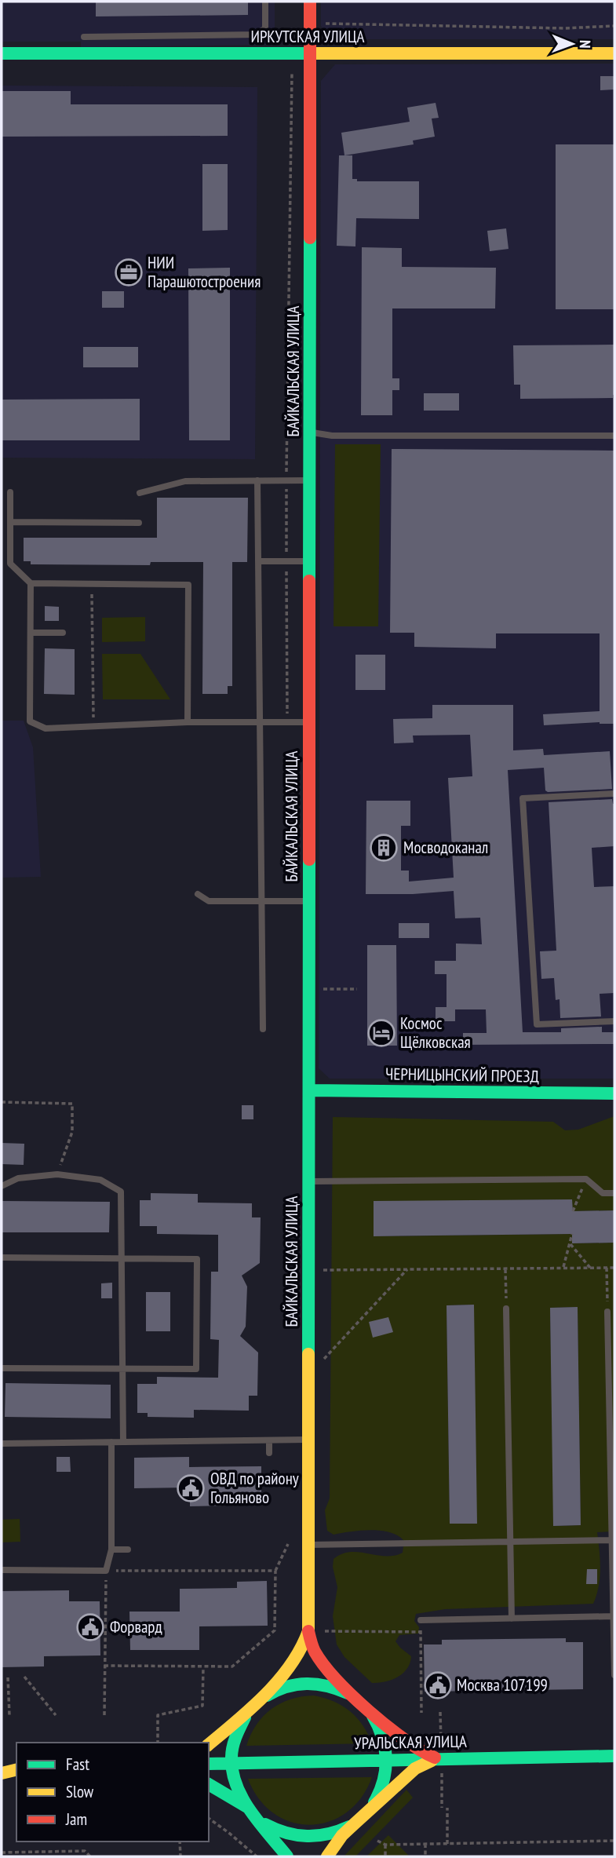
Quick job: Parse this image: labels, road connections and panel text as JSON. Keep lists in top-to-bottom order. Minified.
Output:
{"streets":{"street":["ИРКУТСКАЯ УЛИЦА","БАЙКАЛЬСКАЯ УЛИЦА","ЧЕРНИЦЫНСКИЙ ПРОЕЗД","УРАЛЬСКАЯ УЛИЦА"]},"crossings":[["ИРКУТСКАЯ УЛИЦА","БАЙКАЛЬСКАЯ УЛИЦА"],["БАЙКАЛЬСКАЯ УЛИЦА","ЧЕРНИЦЫНСКИЙ ПРОЕЗД"]],"places":{"office":["НИИ Парашютостроения"],"building":["Мосводоканал"],"hotel":["Космос Щёлковская"],"public building":["ОВД по району Гольяново","Форвард","Москва 107199"]},"legend":["Fast","Slow","Jam"],"north":"right"}
